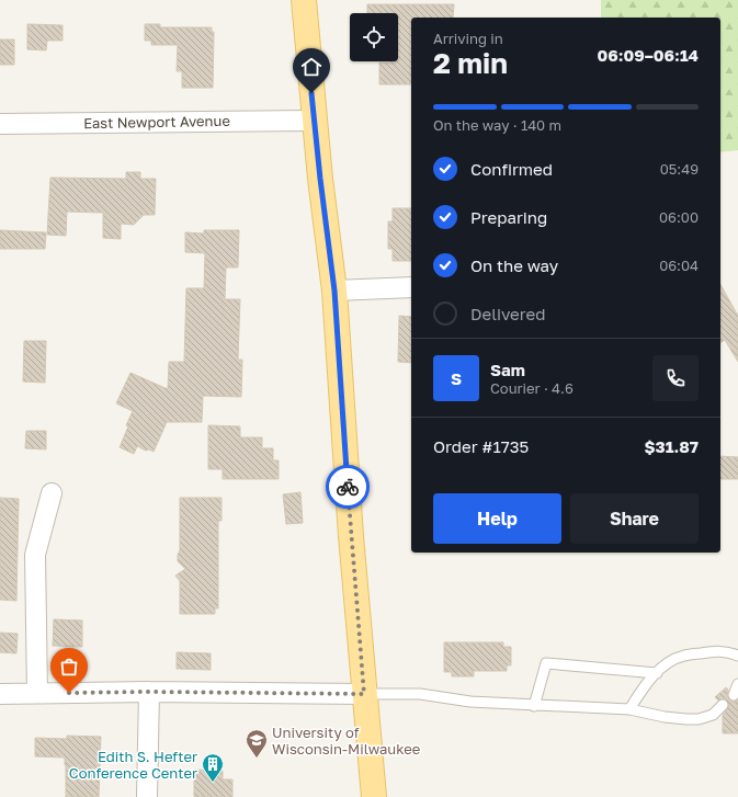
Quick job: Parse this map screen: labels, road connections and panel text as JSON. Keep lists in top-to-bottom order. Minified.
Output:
{"streets":{"street":["East Newport Avenue"]},"places":{"school or university":["University of Wisconsin-Milwaukee"],"building":["Edith S. Hefter Conference Center"]},"page":{"heading":["2 min","Arriving in","06:09–06:14"],"panel":["Sam","Courier · 4.6","Order #1735","$31.87"],"bar":"On the way · 140 m","list":[["Confirmed","05:49"],["Preparing","06:00"],["On the way","06:04"],"Delivered"],"round":"S","buttons":["Help","Share"]}}
